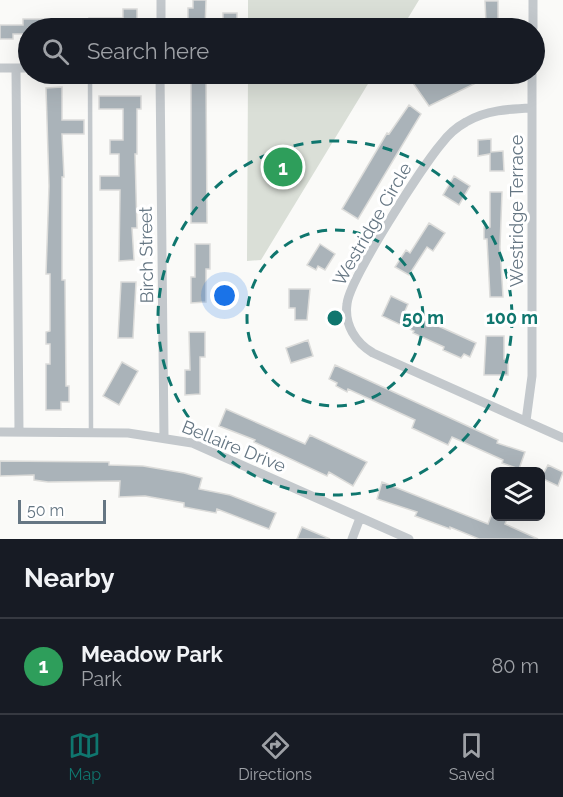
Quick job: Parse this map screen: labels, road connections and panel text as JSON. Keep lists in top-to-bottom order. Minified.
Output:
{"streets":{"street":["Westridge Terrace","Westridge Circle","Birch Street","Bellaire Drive"]},"crossings":[["Westridge Terrace","Westridge Circle"],["Birch Street","Bellaire Drive"]],"scale_bar":"50 m","page":{"search":"Search here","pins":"1","scale":"50 m","heading":"Nearby","list":[{"mark":"1","name":"Meadow Park","note":"Park","value":"80 m"}],"nav":["Map","Directions","Saved"]},"rings":["50 m","100 m"]}
